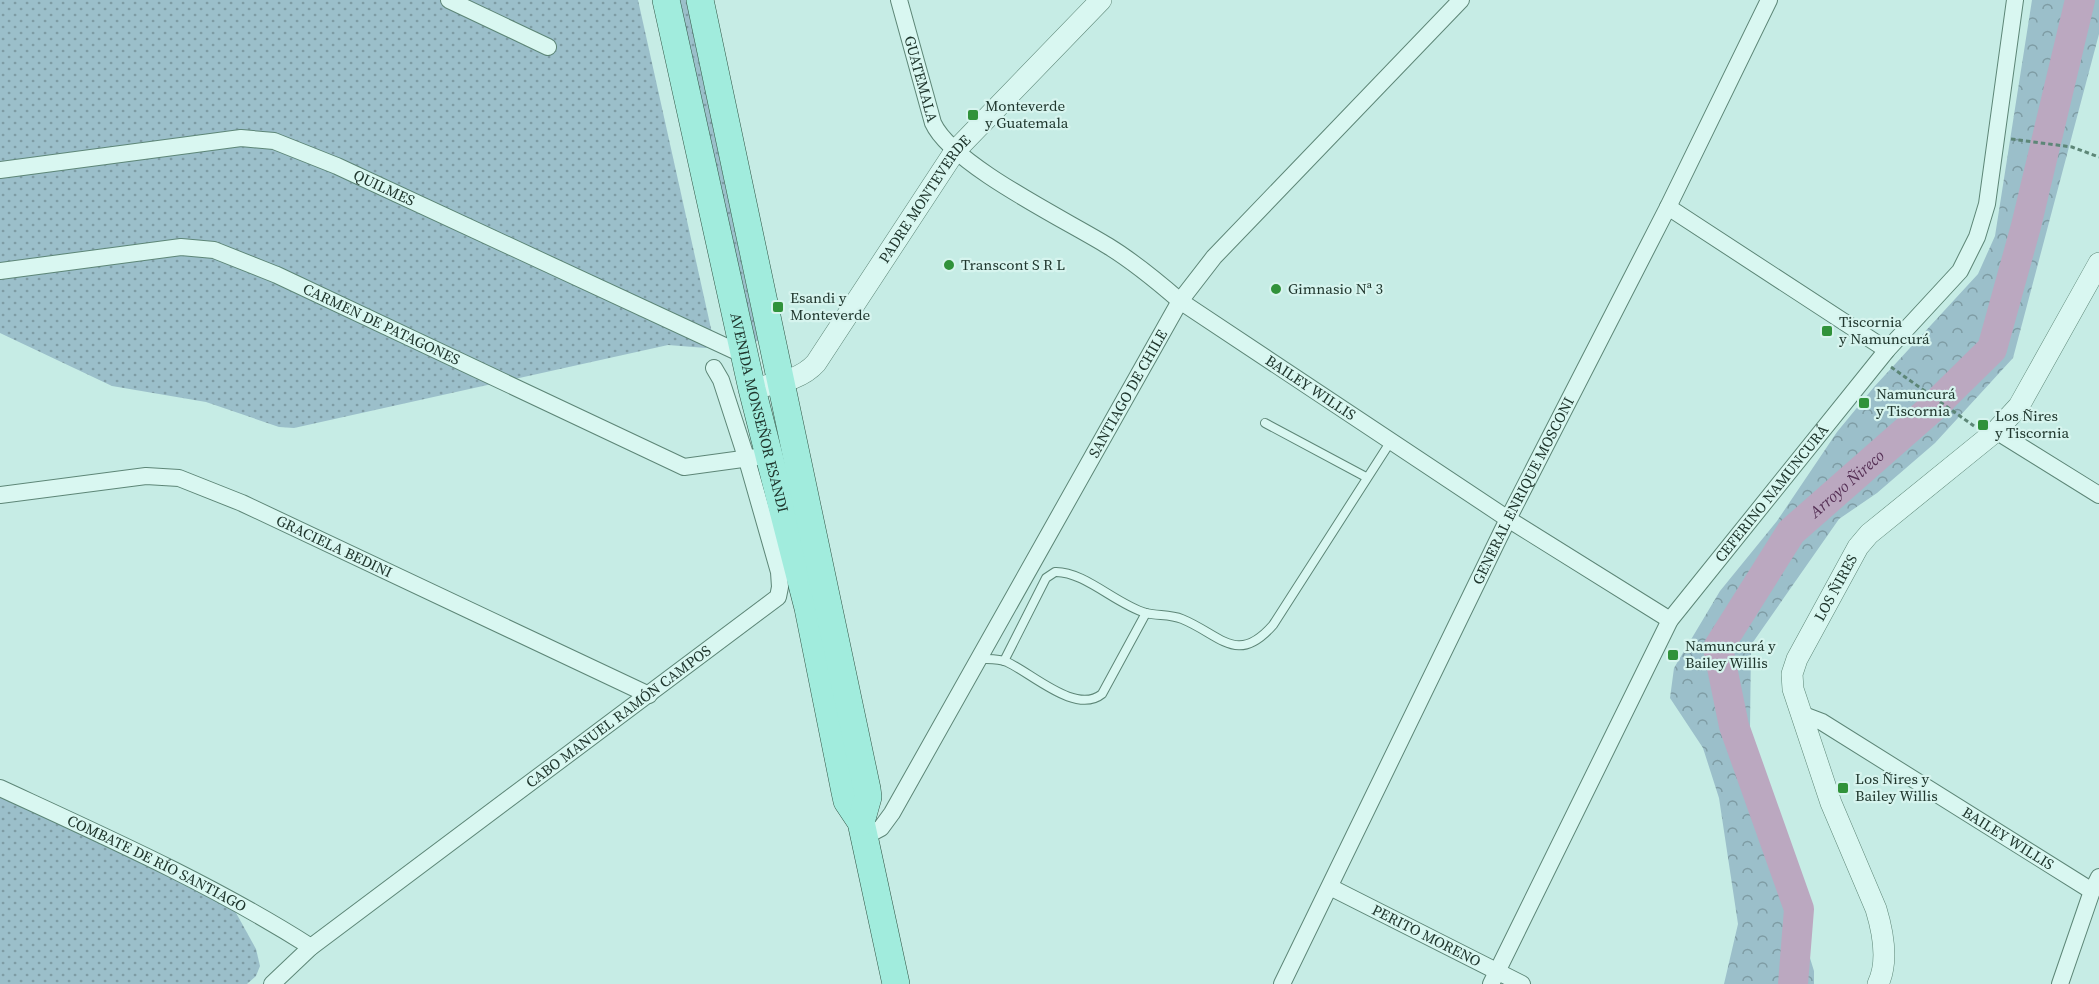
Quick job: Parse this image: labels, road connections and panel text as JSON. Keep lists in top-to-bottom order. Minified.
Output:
{"streets":{"main road":["AVENIDA MONSEÑOR ESANDI"],"street":["GUATEMALA","QUILMES","PADRE MONTEVERDE","CARMEN DE PATAGONES","BAILEY WILLIS","SANTIAGO DE CHILE","GENERAL ENRIQUE MOSCONI","CEFERINO NAMUNCURÁ","GRACIELA BEDINI","LOS ÑIRES","CABO MANUEL RAMÓN CAMPOS","COMBATE DE RÍO SANTIAGO","PERITO MORENO"]},"crossings":[["GUATEMALA","PADRE MONTEVERDE"],["GUATEMALA","BAILEY WILLIS"],["QUILMES","AVENIDA MONSEÑOR ESANDI"],["PADRE MONTEVERDE","BAILEY WILLIS"],["PADRE MONTEVERDE","AVENIDA MONSEÑOR ESANDI"],["CARMEN DE PATAGONES","AVENIDA MONSEÑOR ESANDI"],["CARMEN DE PATAGONES","CABO MANUEL RAMÓN CAMPOS"],["BAILEY WILLIS","SANTIAGO DE CHILE"],["BAILEY WILLIS","GENERAL ENRIQUE MOSCONI"],["BAILEY WILLIS","CEFERINO NAMUNCURÁ"],["BAILEY WILLIS","LOS ÑIRES"],["SANTIAGO DE CHILE","AVENIDA MONSEÑOR ESANDI"],["AVENIDA MONSEÑOR ESANDI","CABO MANUEL RAMÓN CAMPOS"],["GENERAL ENRIQUE MOSCONI","PERITO MORENO"],["CEFERINO NAMUNCURÁ","PERITO MORENO"],["GRACIELA BEDINI","CABO MANUEL RAMÓN CAMPOS"],["CABO MANUEL RAMÓN CAMPOS","COMBATE DE RÍO SANTIAGO"]],"water":["Arroyo Ñireco"],"places":{"transit":["Monteverde y Guatemala","Esandi y Monteverde","Tiscornia y Namuncurá","Namuncurá y Tiscornia","Los Ñires y Tiscornia","Namuncurá y Bailey Willis","Los Ñires y Bailey Willis"],"other":["Transcont S R L","Gimnasio Nª 3"]}}
